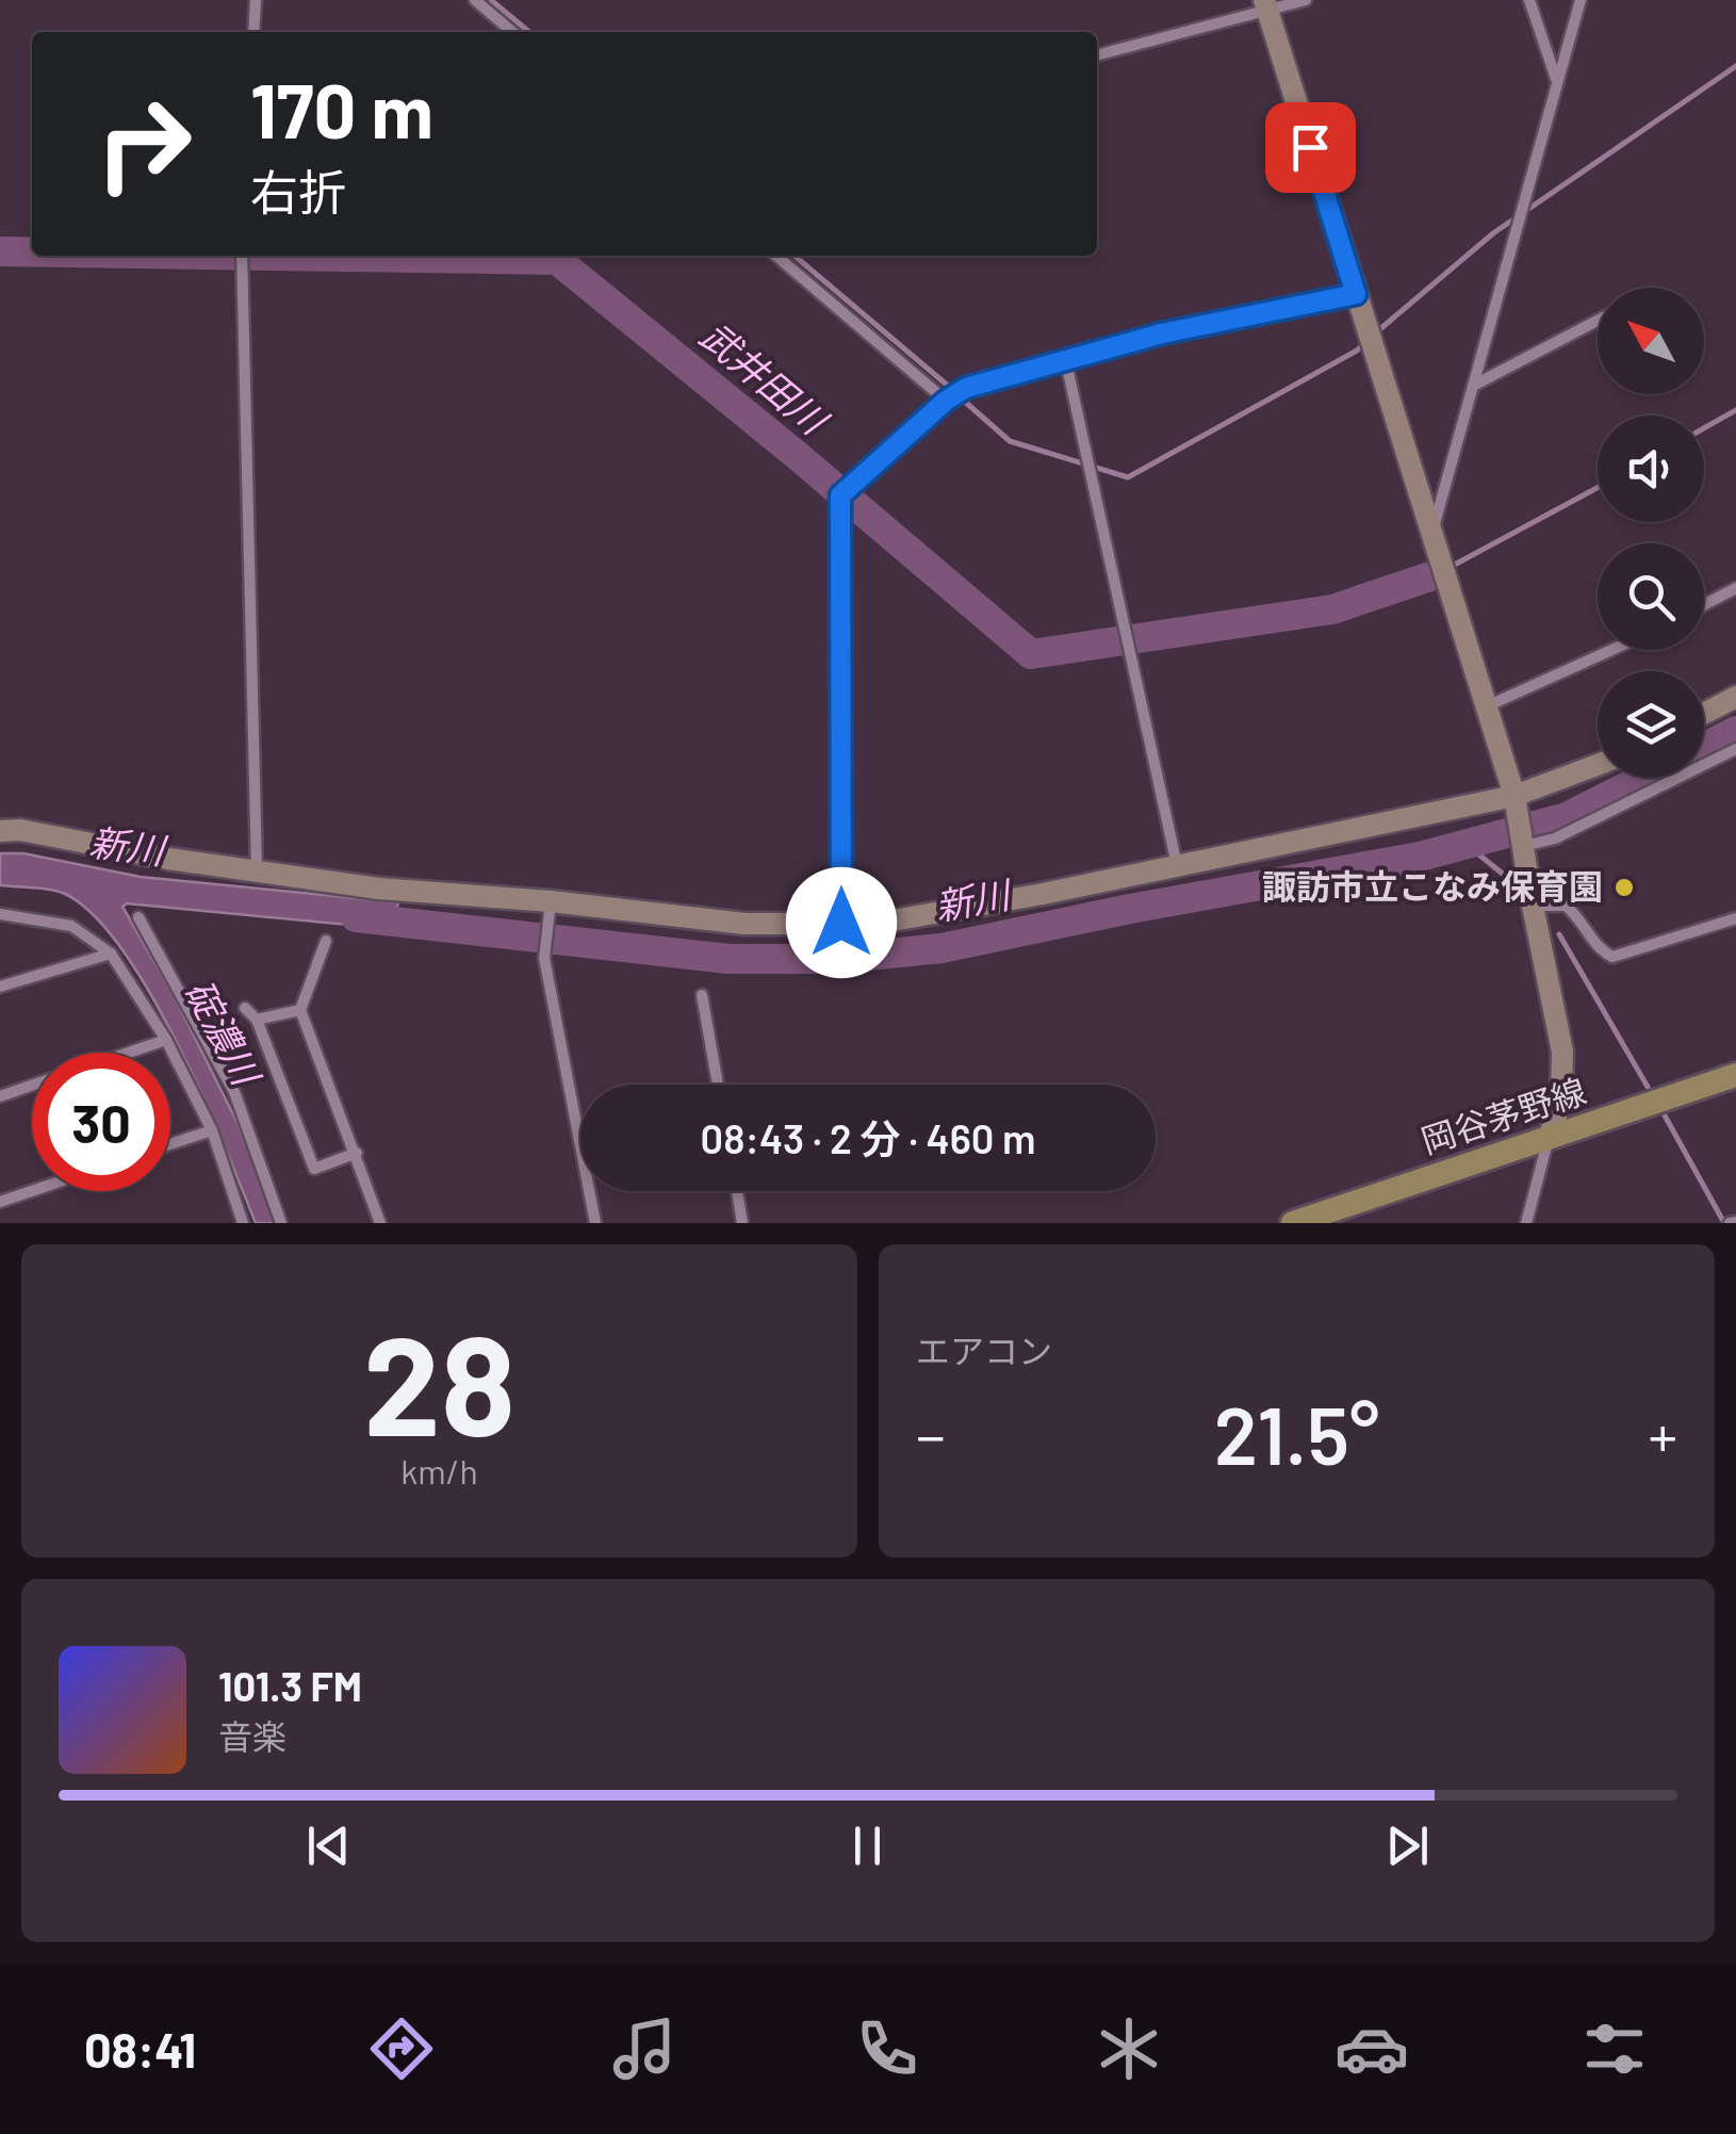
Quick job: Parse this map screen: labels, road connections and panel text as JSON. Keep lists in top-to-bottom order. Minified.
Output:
{"streets":{"main road":["岡谷茅野線"]},"water":["武井田川","新川","碇濃川"],"places":["諏訪市立こなみ保育園"],"north":"top left","page":{"turn":["170 m","右折"],"limit":"30","trip":"08:43 · 2 分 · 460 m","tile":[["28","km/h"],"エアコン"],"heat":["−","21.5°","+"],"song":["101.3 FM","音楽"],"tabs":"08:41"}}
